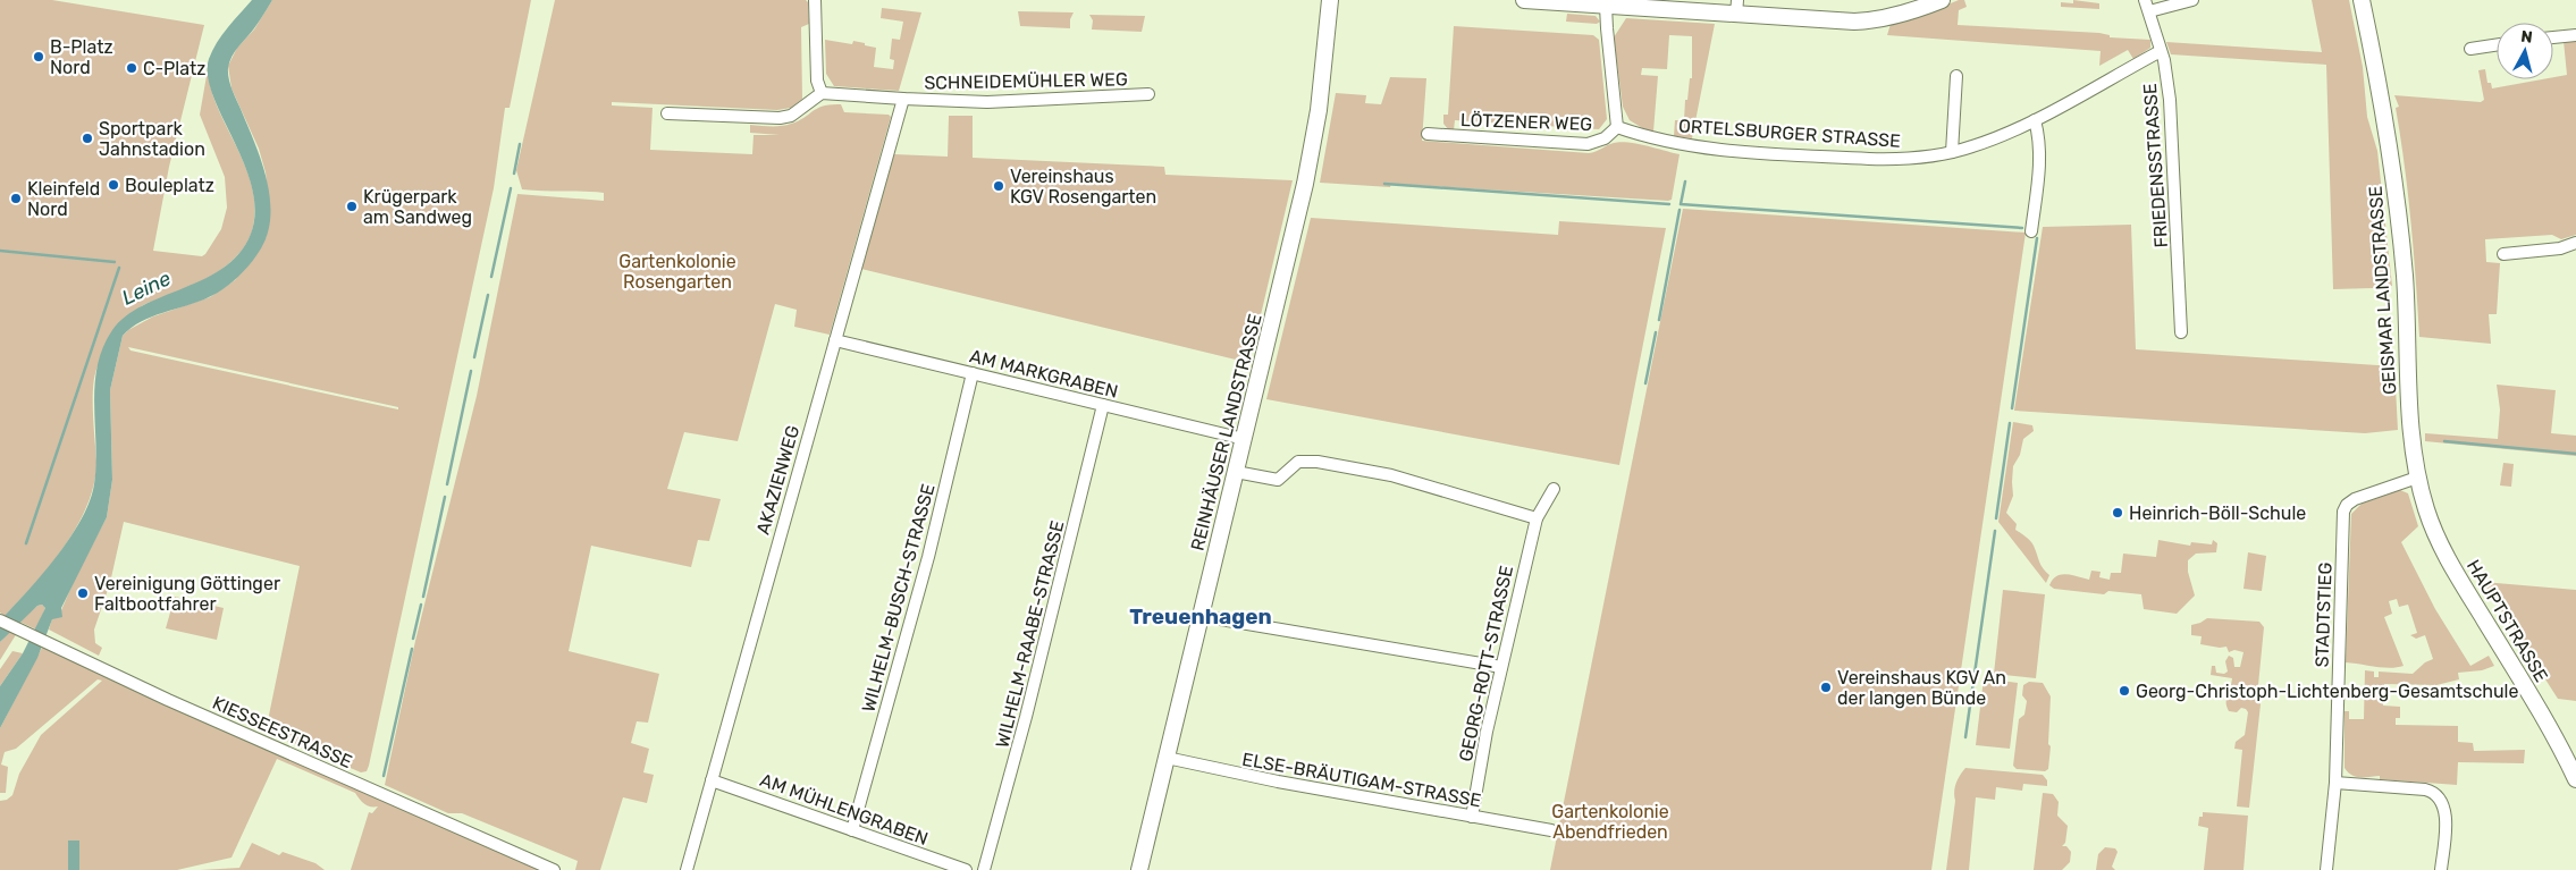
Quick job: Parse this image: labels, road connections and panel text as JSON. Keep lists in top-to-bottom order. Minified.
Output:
{"streets":{"main road":["GEISMAR LANDSTRASSE","REINHÄUSER LANDSTRASSE","HAUPTSTRASSE"],"street":["SCHNEIDEMÜHLER WEG","LÖTZENER WEG","ORTELSBURGER STRASSE","FRIEDENSSTRASSE","AM MARKGRABEN","AKAZIENWEG","WILHELM-BUSCH-STRASSE","STADTSTIEG","WILHELM-RAABE-STRASSE","GEORG-ROTT-STRASSE","KIESSEESTRASSE","ELSE-BRÄUTIGAM-STRASSE","AM MÜHLENGRABEN"]},"crossings":[["SCHNEIDEMÜHLER WEG","AKAZIENWEG"],["LÖTZENER WEG","ORTELSBURGER STRASSE"],["ORTELSBURGER STRASSE","FRIEDENSSTRASSE"],["GEISMAR LANDSTRASSE","STADTSTIEG"],["GEISMAR LANDSTRASSE","HAUPTSTRASSE"],["AM MARKGRABEN","REINHÄUSER LANDSTRASSE"],["AM MARKGRABEN","AKAZIENWEG"],["AM MARKGRABEN","WILHELM-BUSCH-STRASSE"],["AM MARKGRABEN","WILHELM-RAABE-STRASSE"],["REINHÄUSER LANDSTRASSE","ELSE-BRÄUTIGAM-STRASSE"],["AKAZIENWEG","AM MÜHLENGRABEN"],["WILHELM-BUSCH-STRASSE","AM MÜHLENGRABEN"],["STADTSTIEG","HAUPTSTRASSE"],["GEORG-ROTT-STRASSE","ELSE-BRÄUTIGAM-STRASSE"]],"districts":["Treuenhagen"],"water":["Leine"],"parks":["Gartenkolonie Rosengarten","Gartenkolonie Abendfrieden"],"places":["B-Platz Nord","C-Platz","Sportpark Jahnstadion","Bouleplatz","Vereinshaus KGV Rosengarten","Kleinfeld Nord","Krügerpark am Sandweg","Heinrich-Böll-Schule","Vereinigung Göttinger Faltbootfahrer","Vereinshaus KGV An der langen Bünde","Georg-Christoph-Lichtenberg-Gesamtschule"],"north":"top"}
